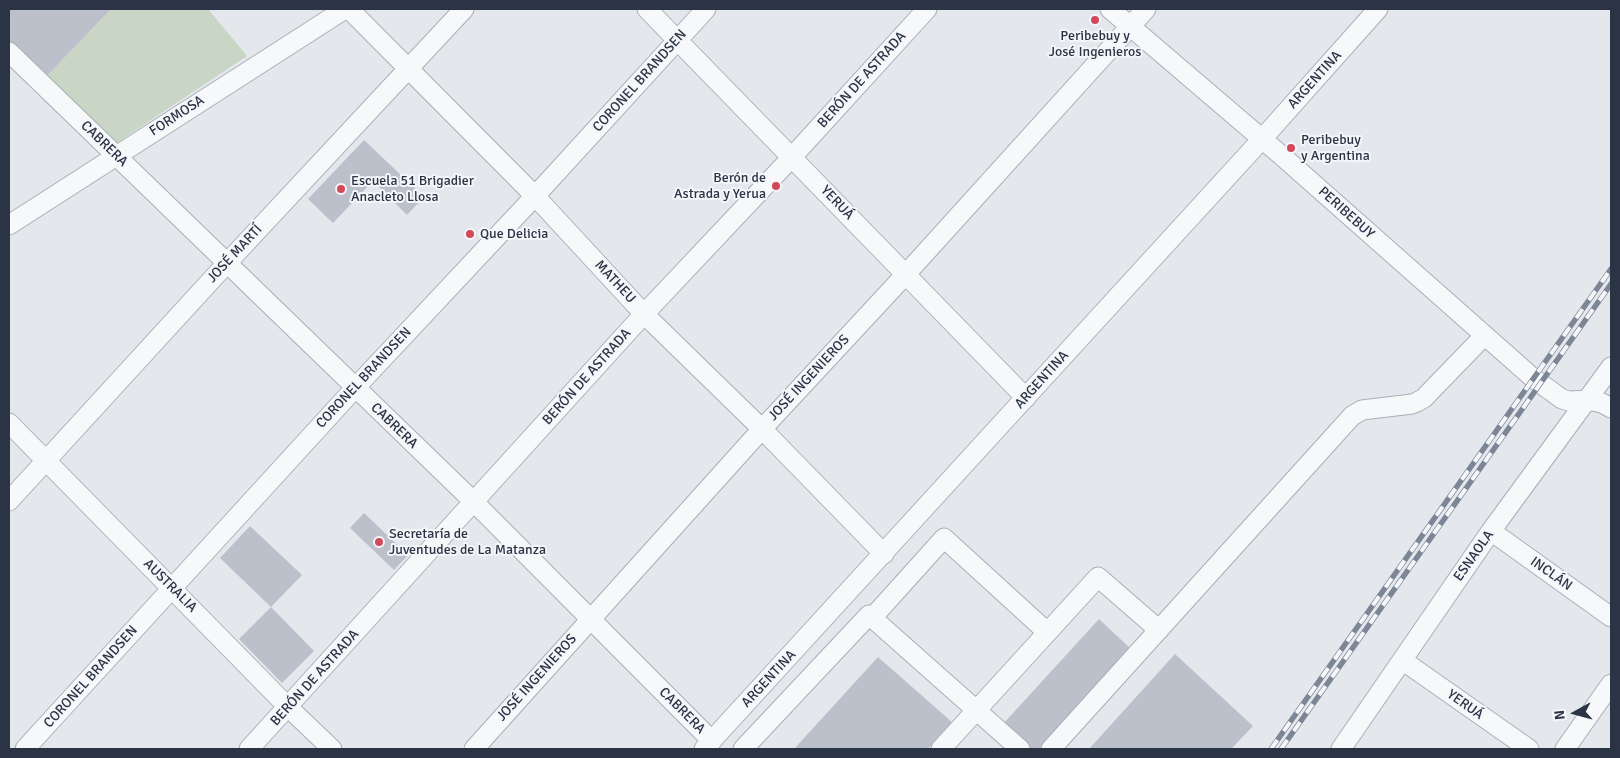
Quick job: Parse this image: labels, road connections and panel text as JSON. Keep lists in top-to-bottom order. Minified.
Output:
{"streets":{"street":["BERÓN DE ASTRADA","ARGENTINA","CORONEL BRANDSEN","FORMOSA","CABRERA","YERUÁ","PERIBEBUY","JOSÉ MARTÍ","MATHEU","JOSÉ INGENIEROS","ESNAOLA","INCLÁN","AUSTRALIA"]},"crossings":[["BERÓN DE ASTRADA","CABRERA"],["BERÓN DE ASTRADA","YERUÁ"],["BERÓN DE ASTRADA","MATHEU"],["BERÓN DE ASTRADA","AUSTRALIA"],["ARGENTINA","CABRERA"],["ARGENTINA","YERUÁ"],["ARGENTINA","PERIBEBUY"],["ARGENTINA","MATHEU"],["CORONEL BRANDSEN","CABRERA"],["CORONEL BRANDSEN","YERUÁ"],["CORONEL BRANDSEN","MATHEU"],["CORONEL BRANDSEN","AUSTRALIA"],["FORMOSA","CABRERA"],["FORMOSA","MATHEU"],["CABRERA","JOSÉ MARTÍ"],["CABRERA","JOSÉ INGENIEROS"],["YERUÁ","JOSÉ INGENIEROS"],["YERUÁ","ESNAOLA"],["PERIBEBUY","JOSÉ INGENIEROS"],["PERIBEBUY","ESNAOLA"],["JOSÉ MARTÍ","MATHEU"],["JOSÉ MARTÍ","AUSTRALIA"],["MATHEU","JOSÉ INGENIEROS"],["ESNAOLA","INCLÁN"]],"places":["Peribebuy y José Ingenieros","Peribebuy y Argentina","Berón de Astrada y Yerua","Escuela 51 Brigadier Anacleto Llosa","Que Delicia","Secretaría de Juventudes de La Matanza"],"north":"left"}
